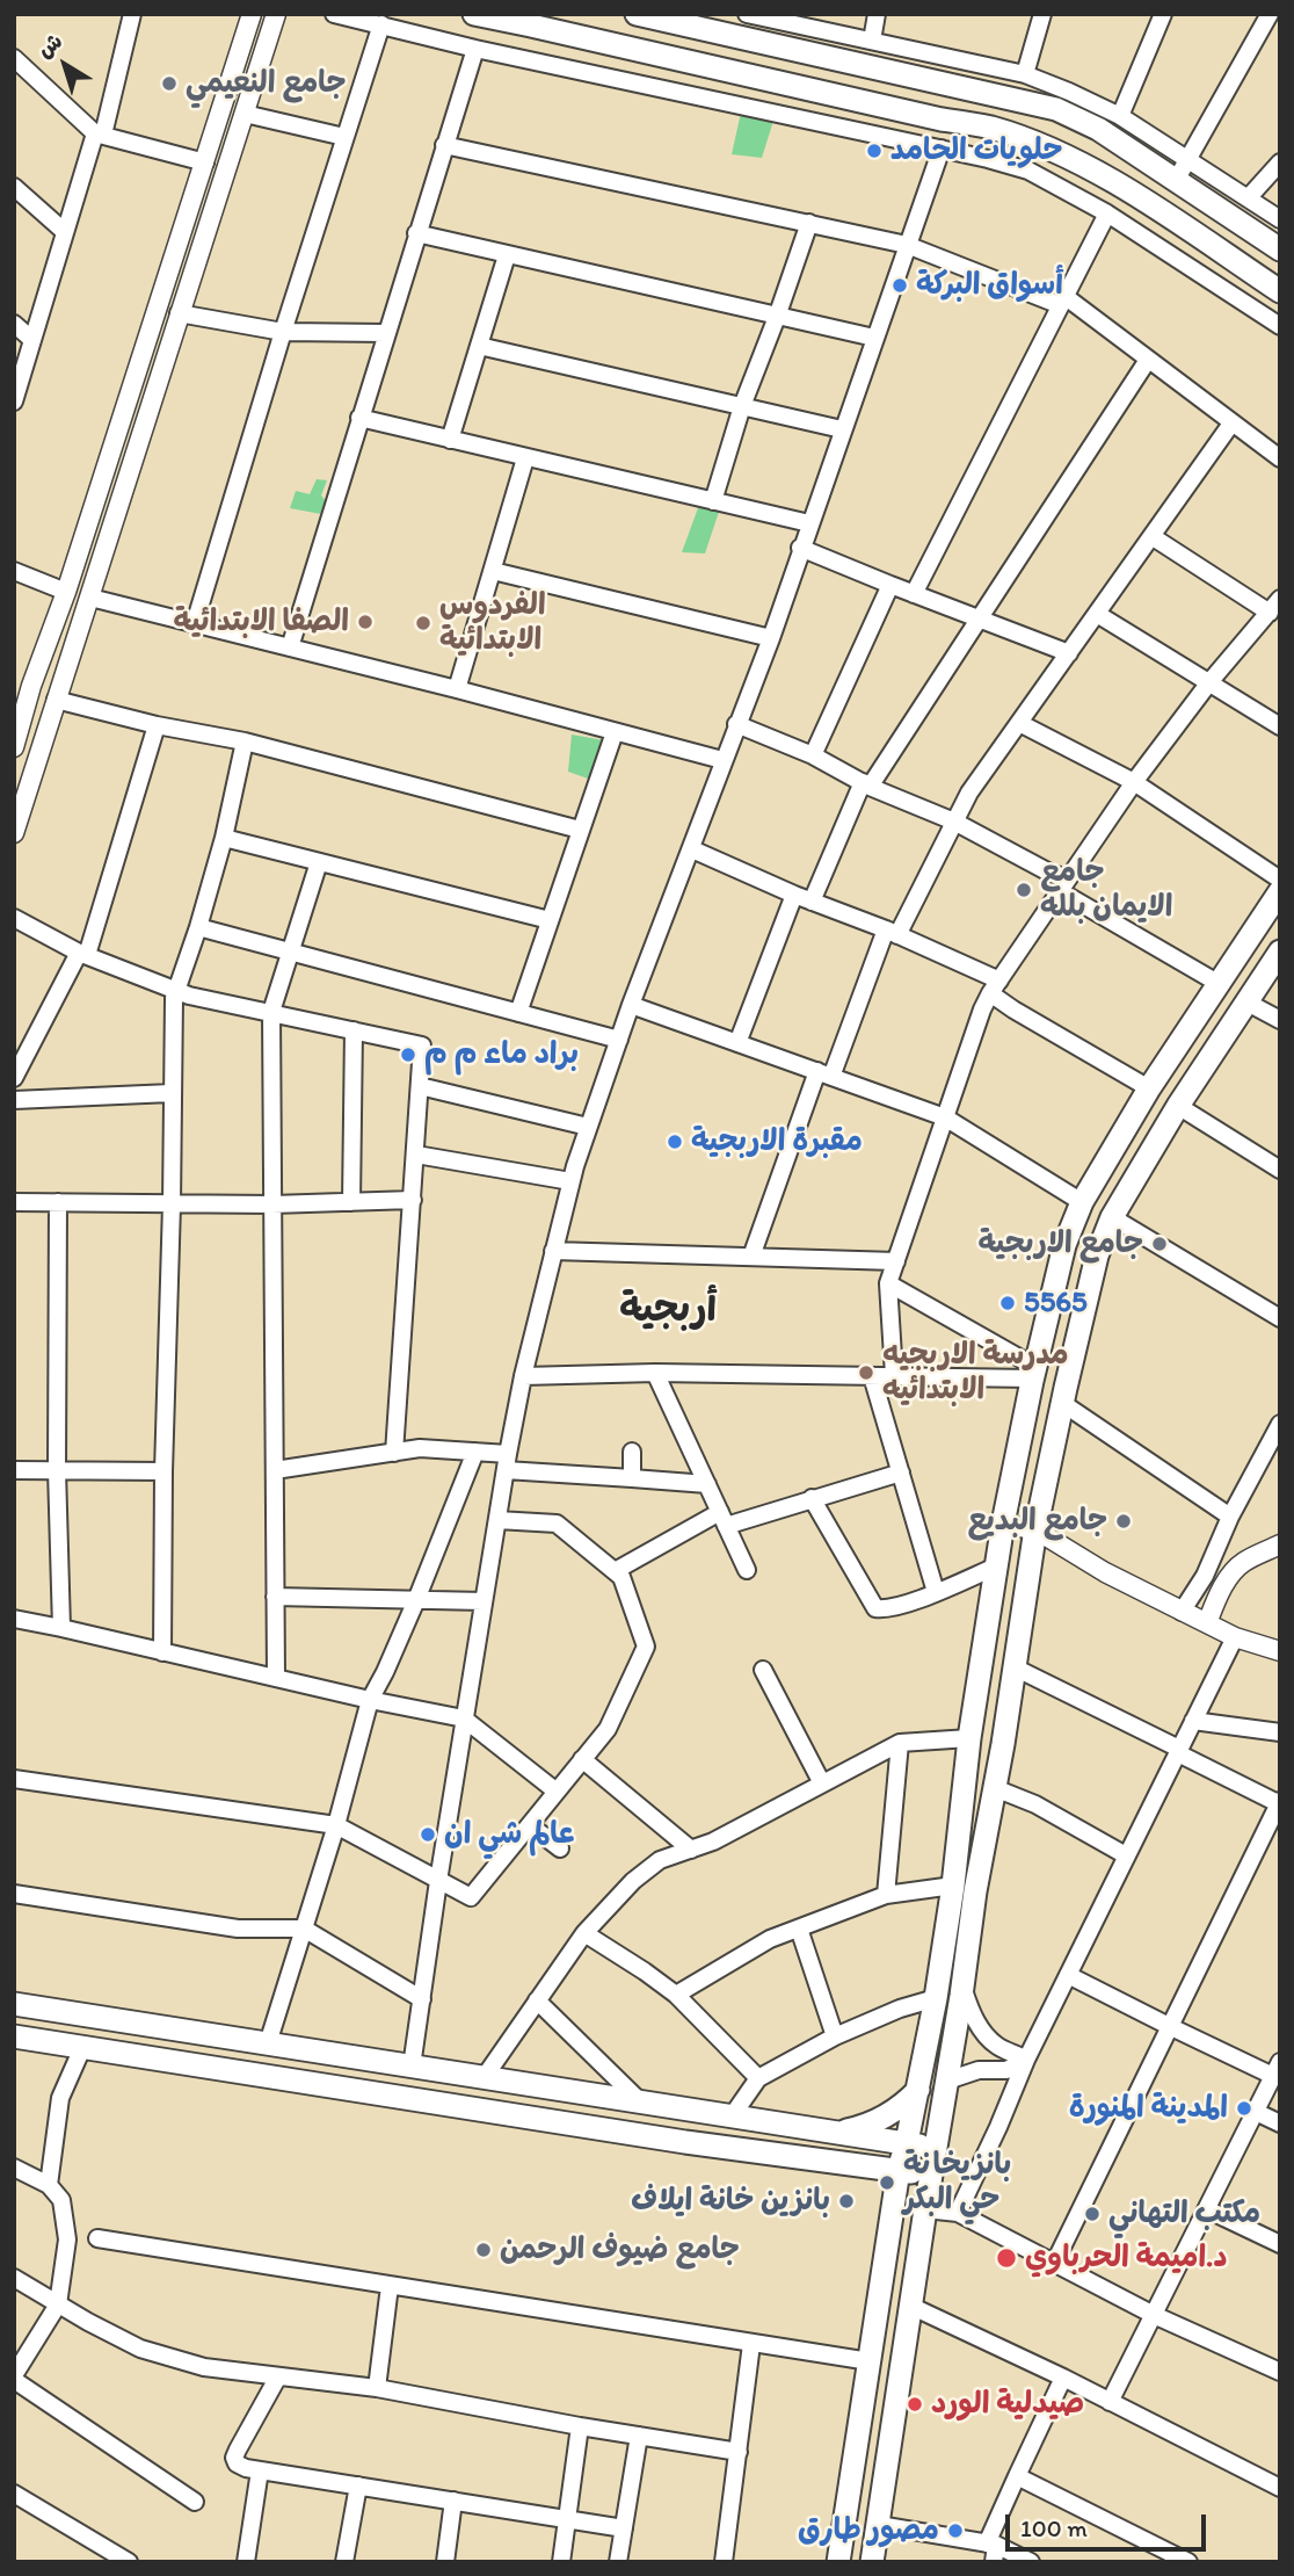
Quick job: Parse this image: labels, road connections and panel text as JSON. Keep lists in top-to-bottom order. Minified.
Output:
{"districts":["أربجية"],"places":["جامع النعيمي","حلويات الحامد","أسواق البركة","الصفا الابتدائية","الفردوس الابتدائية","جامع الايمان بلله","براد ماء م م","مقبرة الاربجية","جامع الاربجية","5565","مدرسة الاربجيه الابتدائيه","جامع البديع","عالم شي ان","المدينة المنورة","بانزيخانة حي البكر","بانزين خانة ايلاف","مكتب التهاني","جامع ضيوف الرحمن","د.اميمة الحرباوي","صيدلية الورد","مصور طارق"],"scale_bar":"100 m","north":"top left"}
